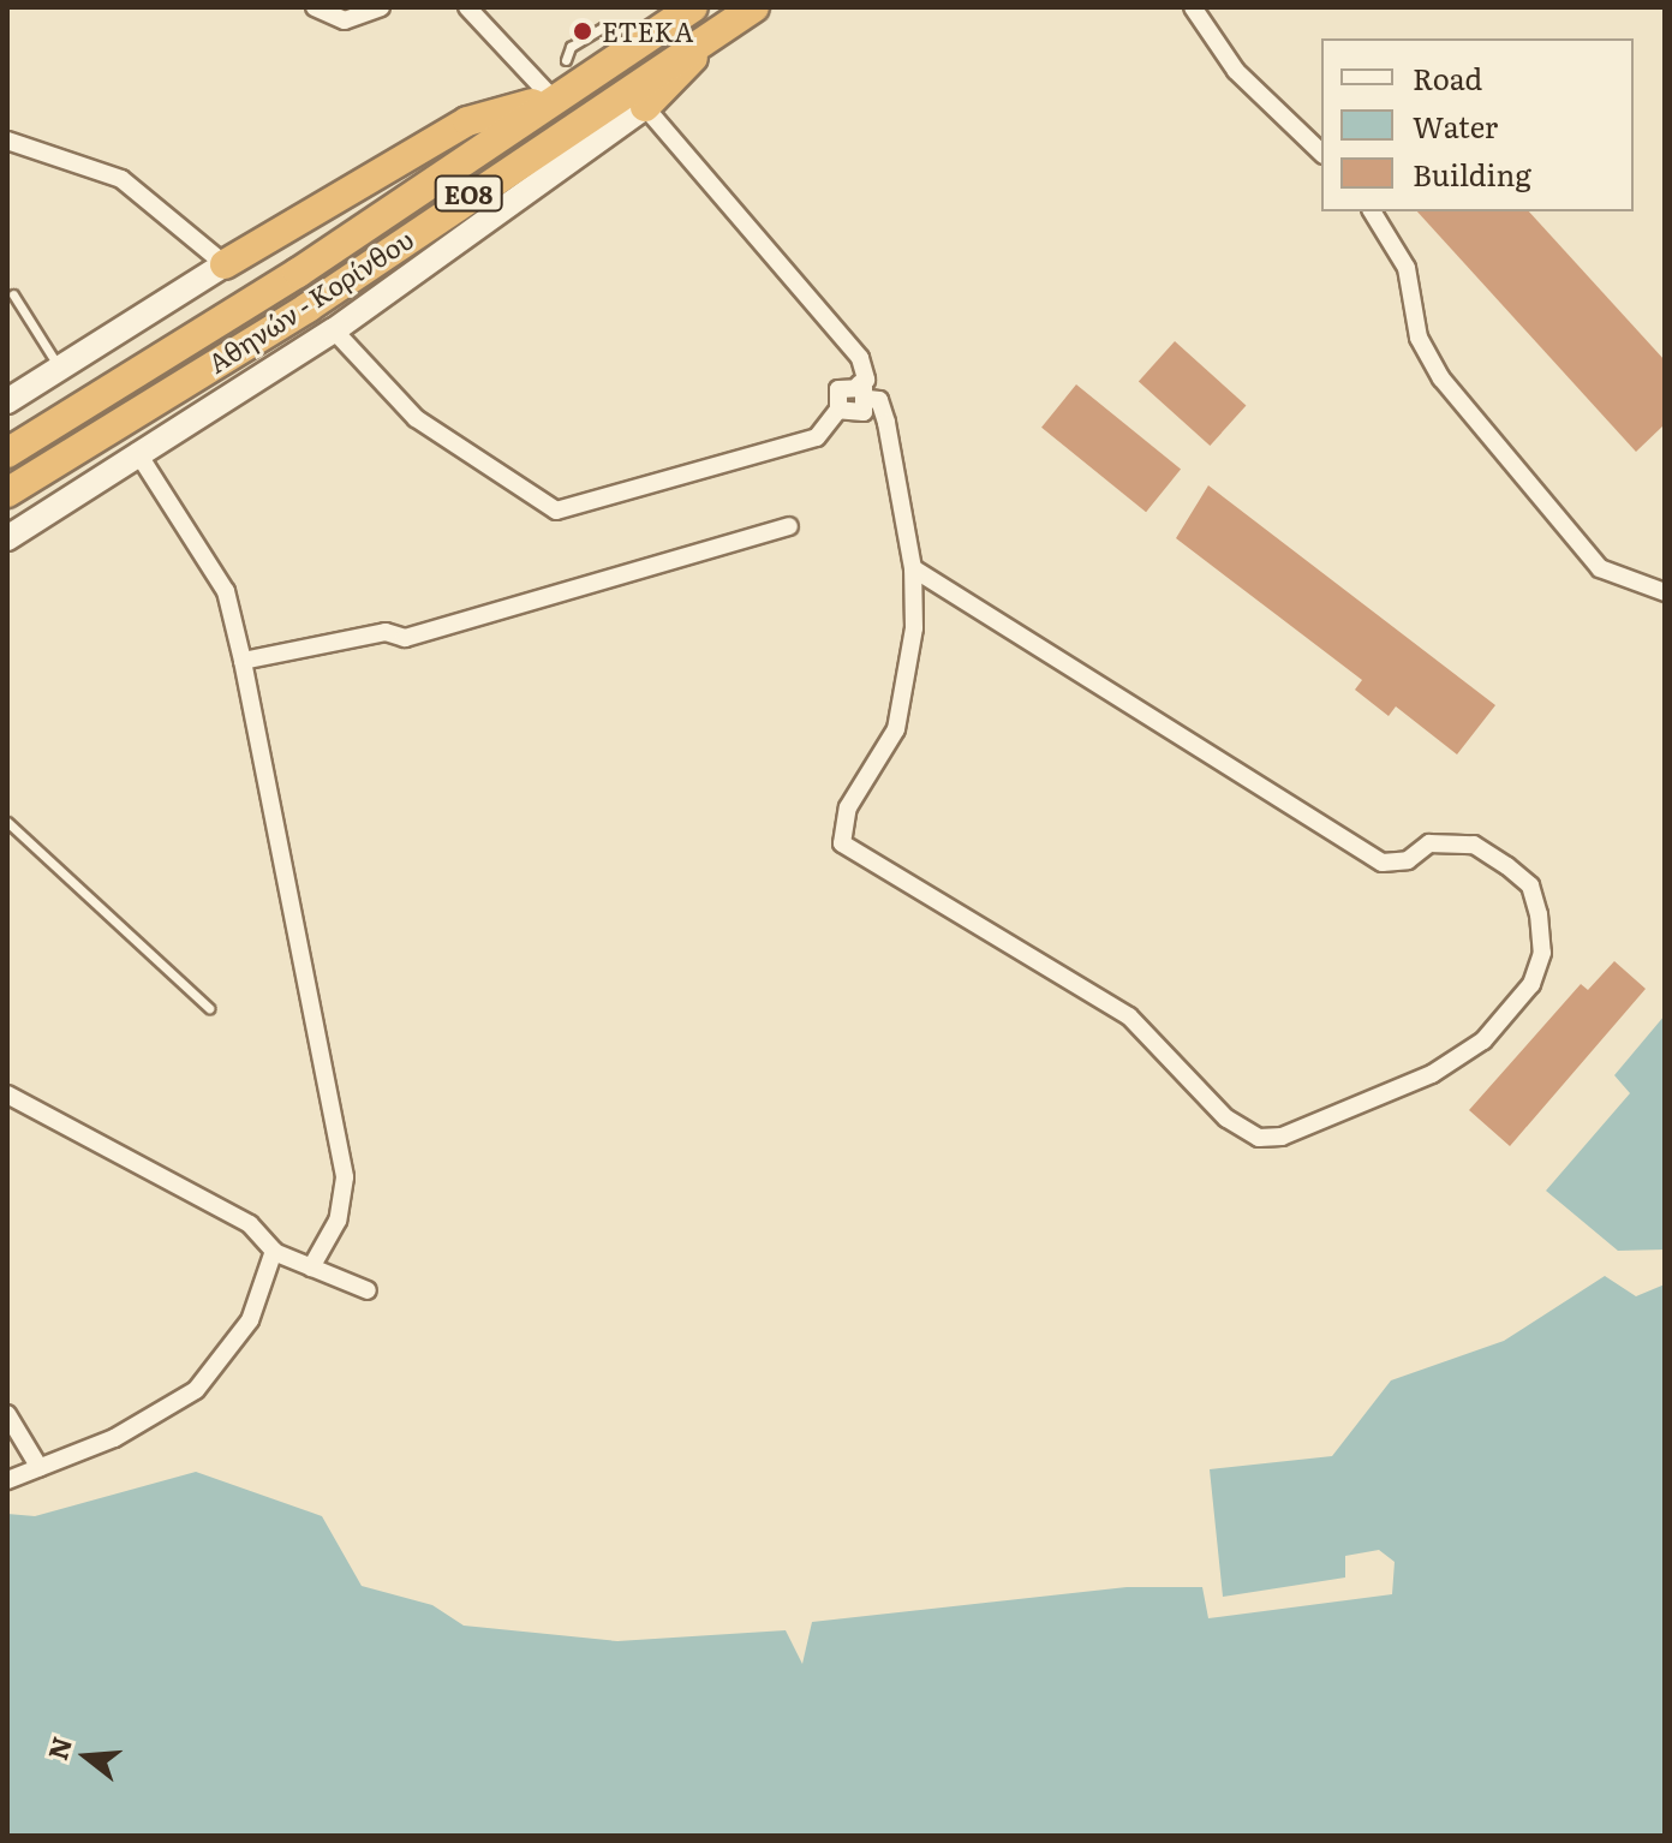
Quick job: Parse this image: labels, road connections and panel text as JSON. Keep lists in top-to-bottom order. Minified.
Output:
{"streets":{"highway":["ΕΟ8","Αθηνών - Κορίνθου"]},"places":["ΕΤΕΚΑ"],"legend":["Road","Water","Building"],"north":"left"}
